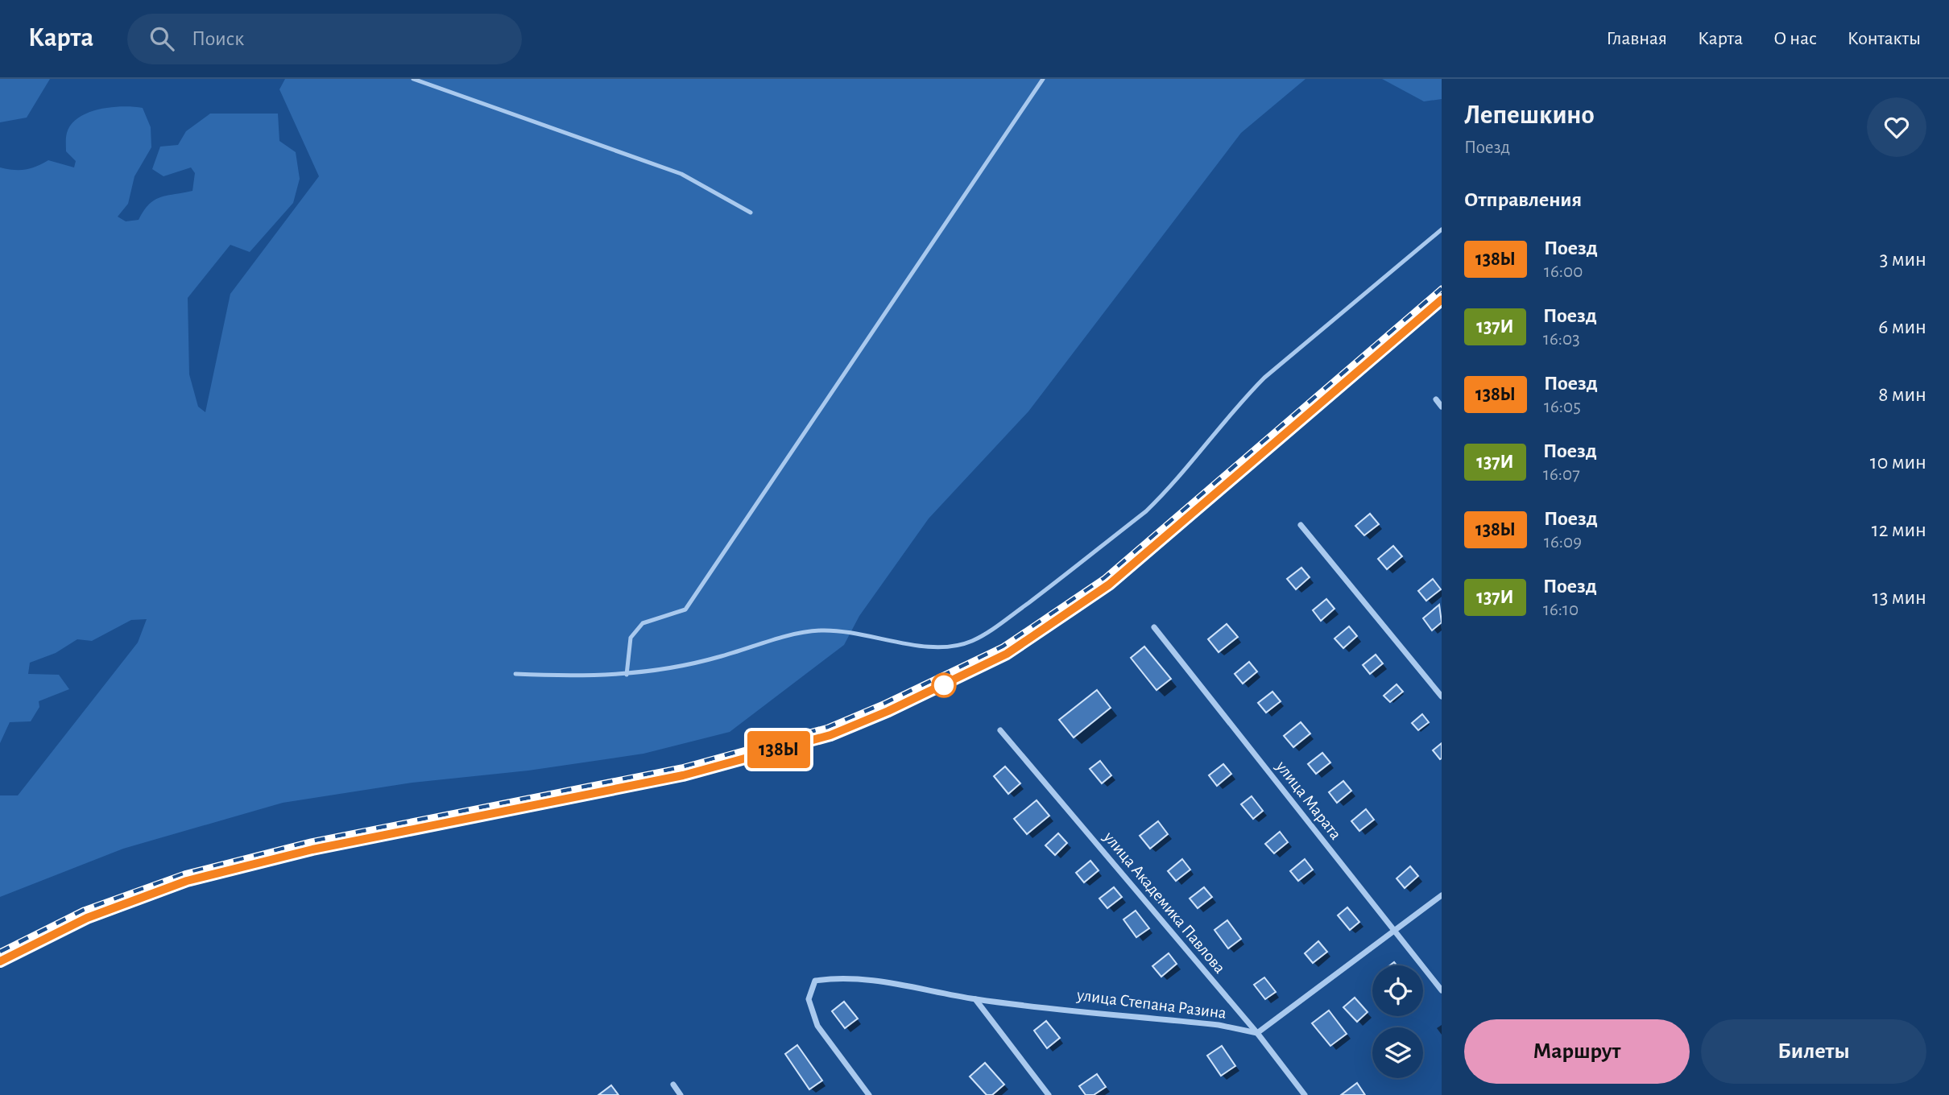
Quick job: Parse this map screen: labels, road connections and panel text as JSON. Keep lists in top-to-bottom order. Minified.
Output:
{"streets":{"street":["улица Марата","улица Академика Павлова","улица Степана Разина"]},"crossings":[["улица Академика Павлова","улица Степана Разина"]],"page":{"header":"Карта","search":"Поиск","nav":["Главная","Карта","О нас","Контакты"],"on_map":"138Ы","heading":[["Лепешкино","Поезд"],"Отправления"],"list":[{"mark":"138Ы","name":"Поезд","note":"16:00","value":"3 мин"},{"mark":"137И","name":"Поезд","note":"16:03","value":"6 мин"},{"mark":"138Ы","name":"Поезд","note":"16:05","value":"8 мин"},{"mark":"137И","name":"Поезд","note":"16:07","value":"10 мин"},{"mark":"138Ы","name":"Поезд","note":"16:09","value":"12 мин"},{"mark":"137И","name":"Поезд","note":"16:10","value":"13 мин"}],"buttons":["Маршрут","Билеты"]}}
